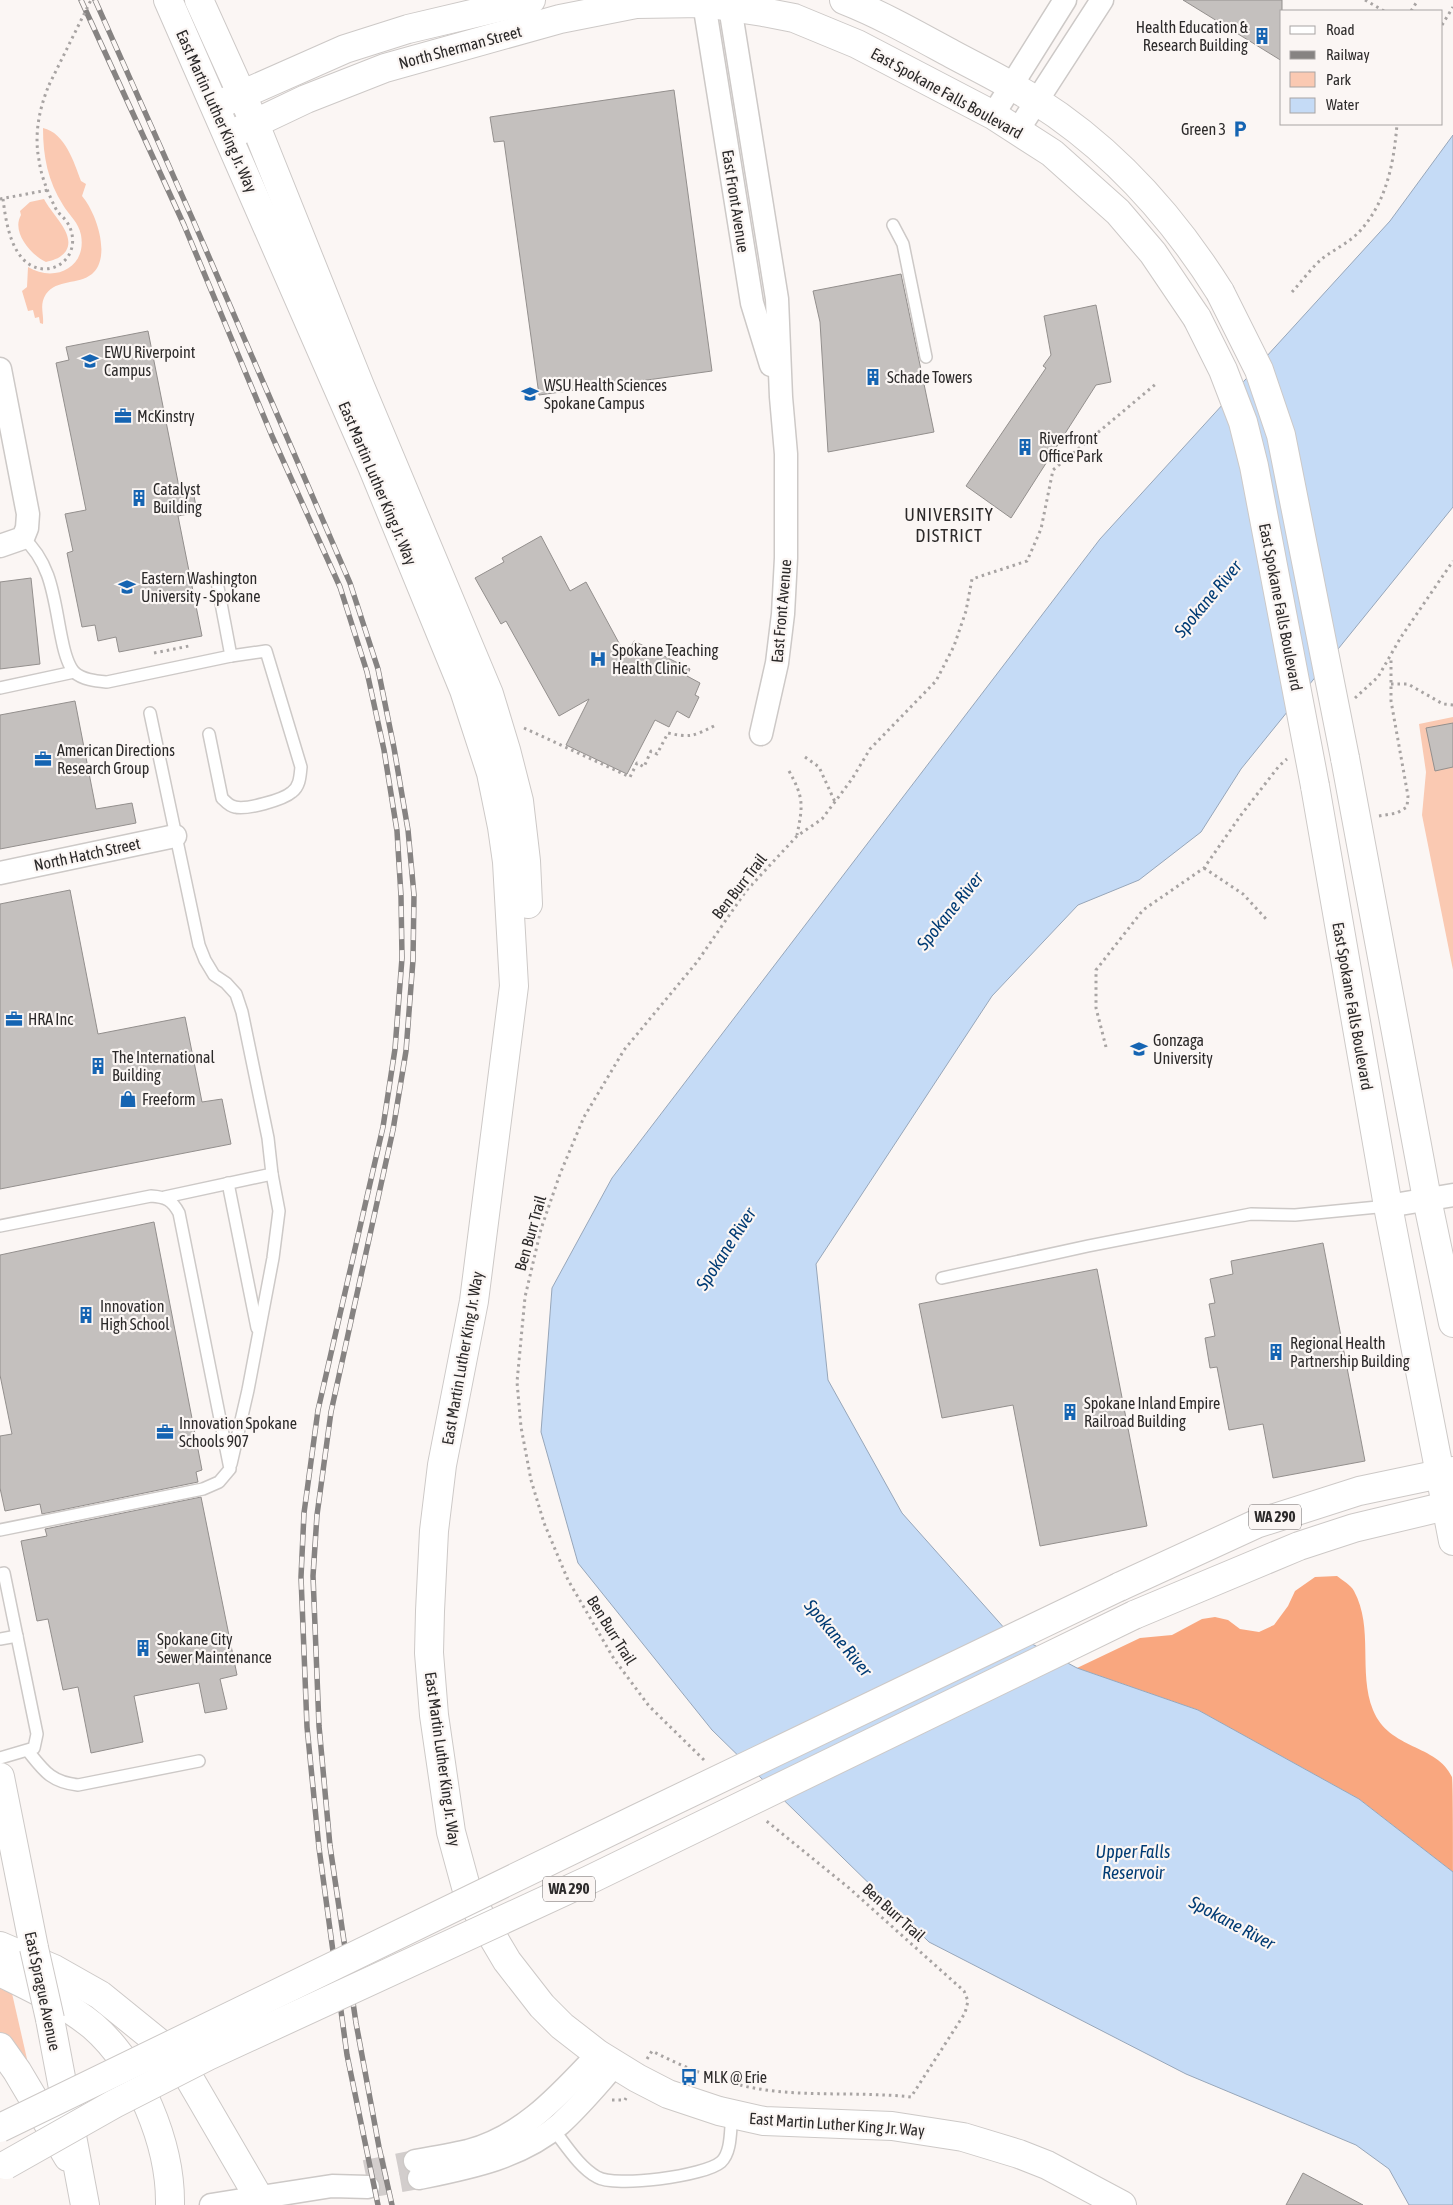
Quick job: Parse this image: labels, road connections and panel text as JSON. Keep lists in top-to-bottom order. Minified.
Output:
{"streets":{"main road":["North Sherman Street","East Spokane Falls Boulevard","East Martin Luther King Jr. Way","WA 290","East Sprague Avenue"],"street":["East Front Avenue","North Hatch Street"],"path":["Ben Burr Trail"]},"crossings":[["North Sherman Street","East Spokane Falls Boulevard"],["North Sherman Street","East Martin Luther King Jr. Way"],["North Sherman Street","East Front Avenue"],["East Spokane Falls Boulevard","East Front Avenue"],["East Spokane Falls Boulevard","WA 290"]],"districts":["UNIVERSITY DISTRICT"],"water":["Spokane River","Upper Falls Reservoir"],"places":{"building":["Health Education & Research Building","Schade Towers","Riverfront Office Park","Catalyst Building","The International Building","Innovation High School","Regional Health Partnership Building","Spokane Inland Empire Railroad Building","Spokane City Sewer Maintenance"],"parking":["Green 3"],"school or university":["EWU Riverpoint Campus","WSU Health Sciences Spokane Campus","Eastern Washington University - Spokane","Gonzaga University"],"office":["McKinstry","American Directions Research Group","HRA Inc","Innovation Spokane Schools 907"],"hospital":["Spokane Teaching Health Clinic"],"shop":["Freeform"],"bus stop":["MLK @ Erie"]},"legend":["Road","Railway","Park","Water"]}
